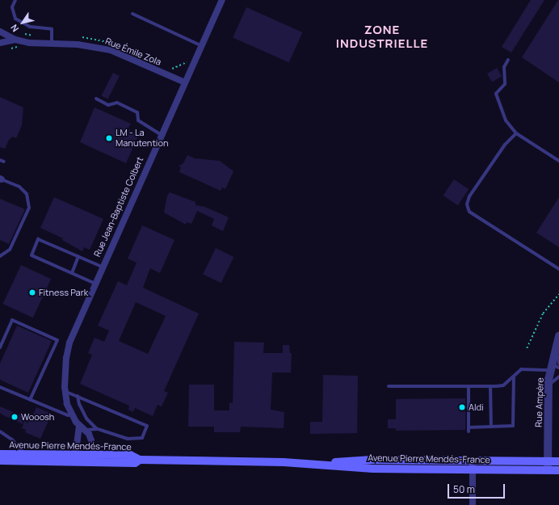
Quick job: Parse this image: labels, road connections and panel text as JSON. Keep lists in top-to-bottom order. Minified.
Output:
{"streets":{"main road":["Avenue Pierre Mendés-France"],"street":["Rue Émile Zola","Rue Jean-Baptiste Colbert","Rue Ampère"]},"crossings":[["Rue Émile Zola","Rue Jean-Baptiste Colbert"],["Rue Ampère","Avenue Pierre Mendés-France"]],"districts":["ZONE INDUSTRIELLE"],"places":["LM - La Manutention","Fitness Park","Aldi","Wooosh"],"scale_bar":"50 m","north":"bottom left"}
